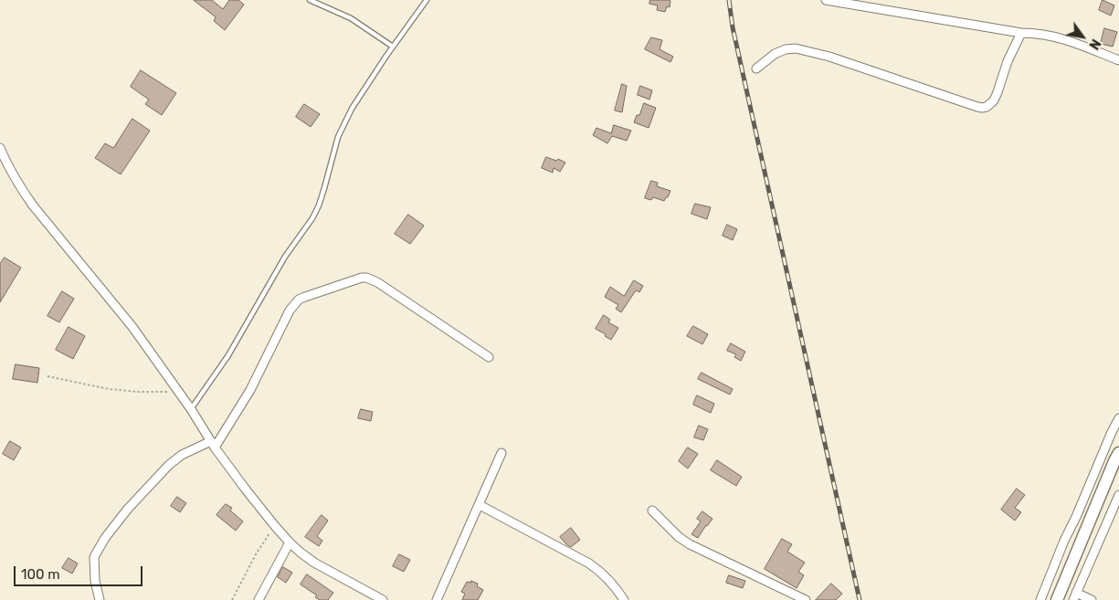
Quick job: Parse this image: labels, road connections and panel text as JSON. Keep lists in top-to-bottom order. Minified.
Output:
{"scale_bar":"100 m","north":"bottom right"}
